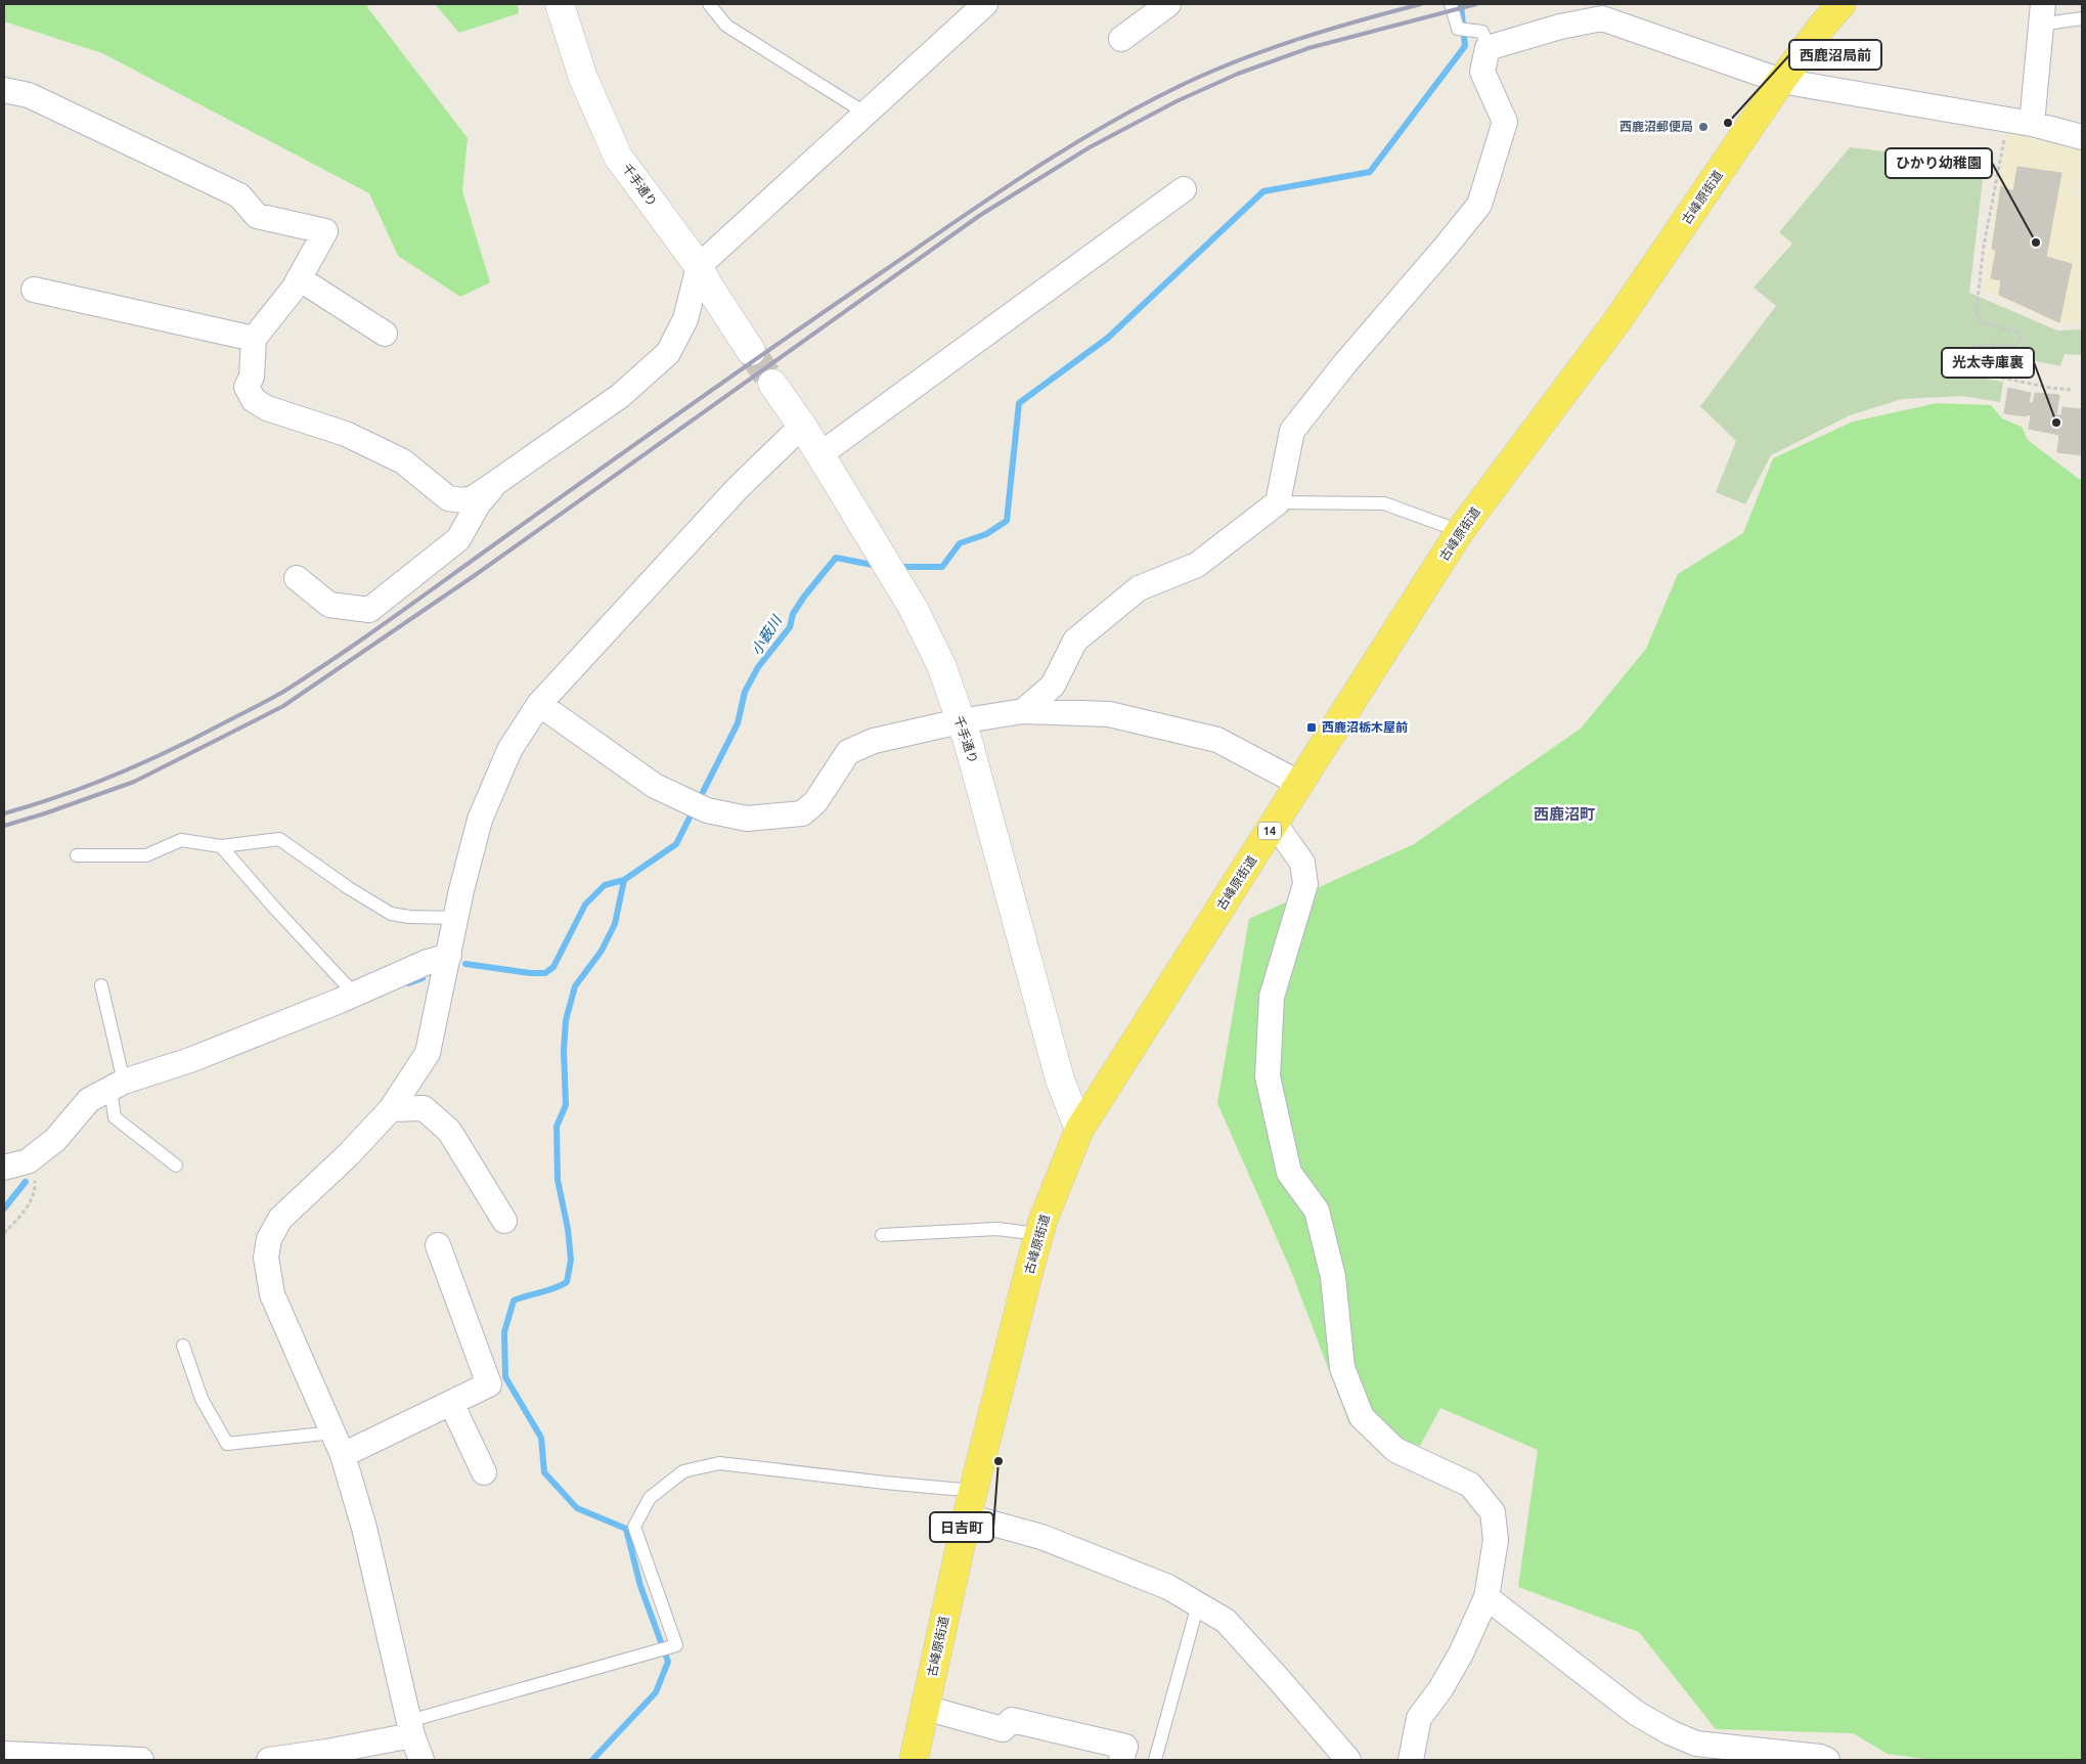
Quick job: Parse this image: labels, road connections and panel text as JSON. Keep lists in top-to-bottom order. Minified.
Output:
{"streets":{"main road":["古峰原街道","14"],"street":["千手通り"]},"crossings":[["千手通り","古峰原街道"]],"districts":["西鹿沼町"],"water":["小薮川"],"places":{"other":["西鹿沼局前","西鹿沼郵便局","ひかり幼稚園","光太寺庫裏","日吉町"],"transit":["西鹿沼栃木屋前"]}}
